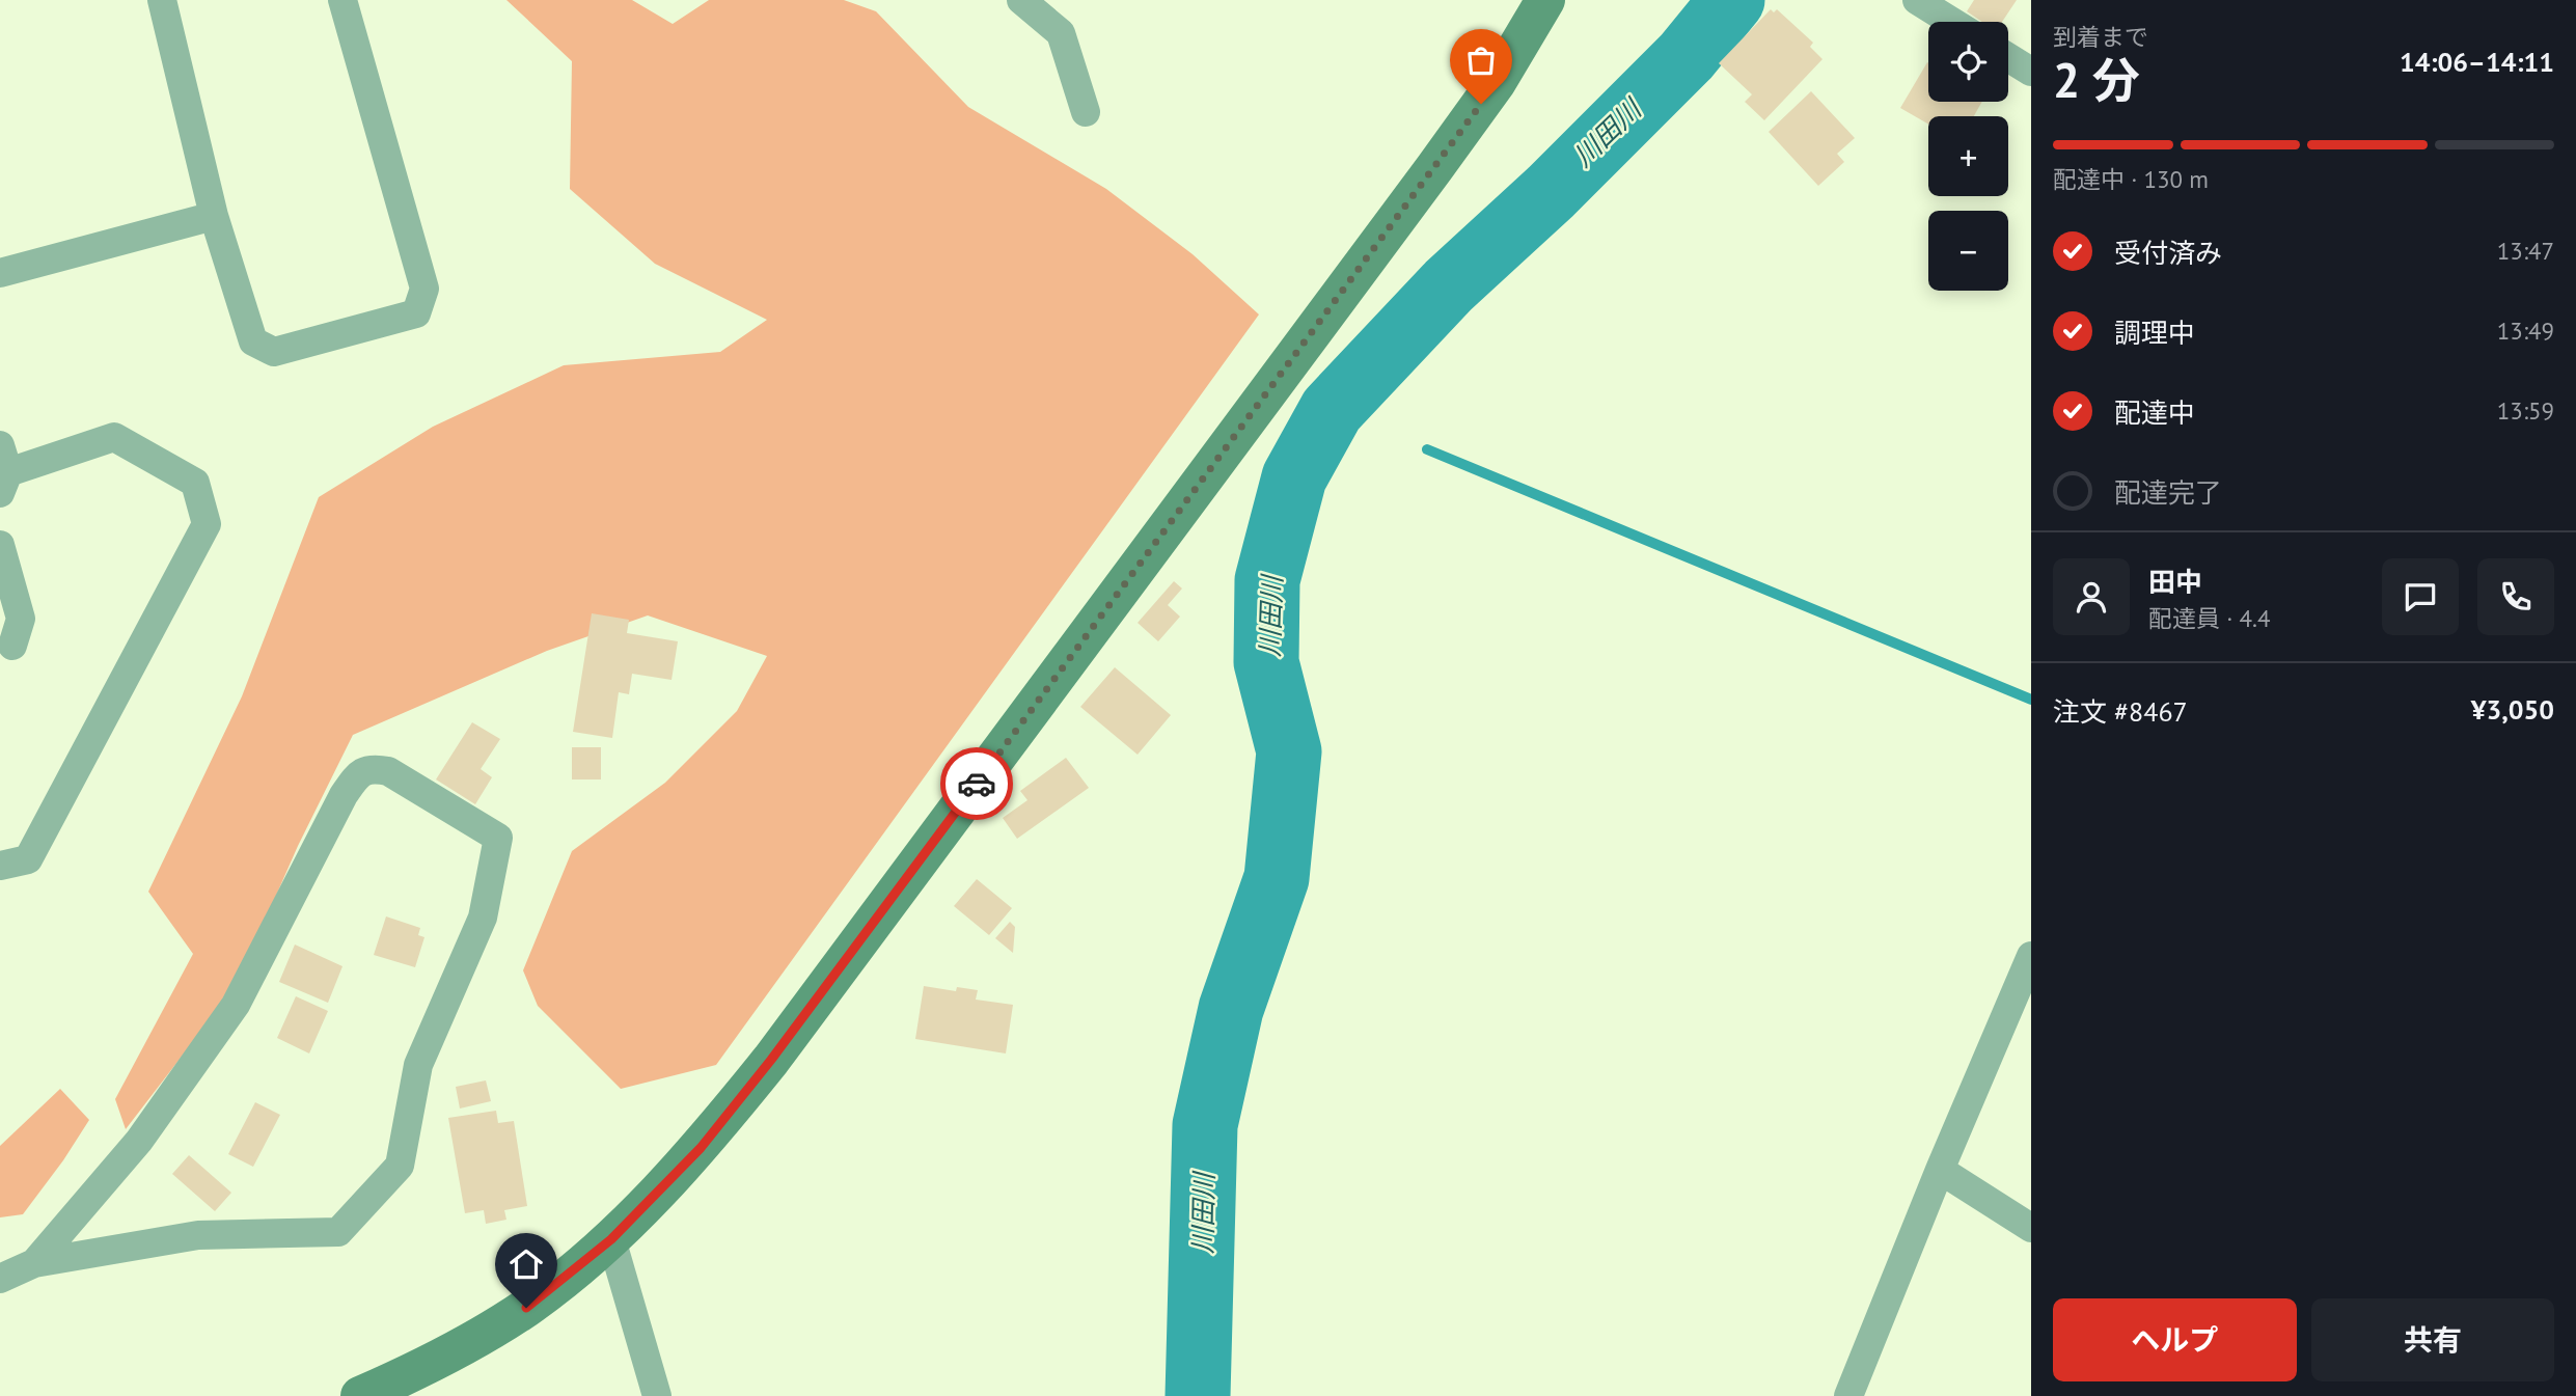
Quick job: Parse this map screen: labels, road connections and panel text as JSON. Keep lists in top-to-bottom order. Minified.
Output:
{"water":["川田川"],"page":{"heading":["2 分","到着まで","14:06–14:11"],"panel":["田中","配達員 · 4.4","注文 #8467","¥3,050"],"map_buttons":["+","−"],"bar":"配達中 · 130 m","list":[["受付済み","13:47"],["調理中","13:49"],["配達中","13:59"],"配達完了"],"buttons":["ヘルプ","共有"]}}
